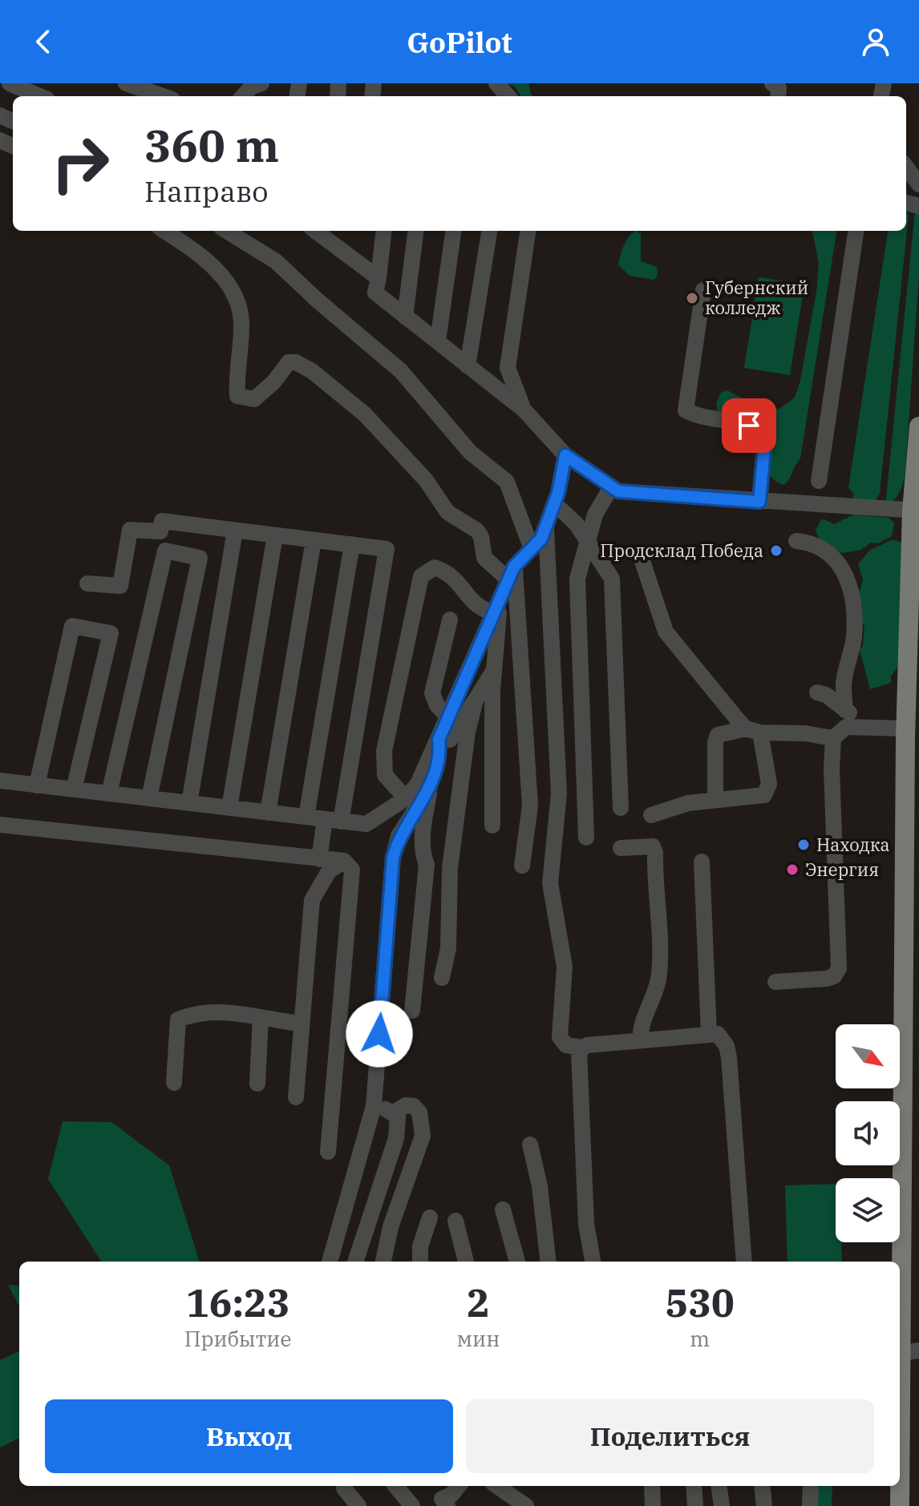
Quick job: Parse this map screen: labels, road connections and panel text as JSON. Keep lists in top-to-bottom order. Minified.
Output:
{"places":["Губернский колледж","Продсклад Победа","Находка","Энергия"],"north":"bottom right","page":{"header":"GoPilot","turn":["360 m","Направо"],"eta":["16:23","Прибытие","2","мин","530","m"],"buttons":["Выход","Поделиться"]}}
